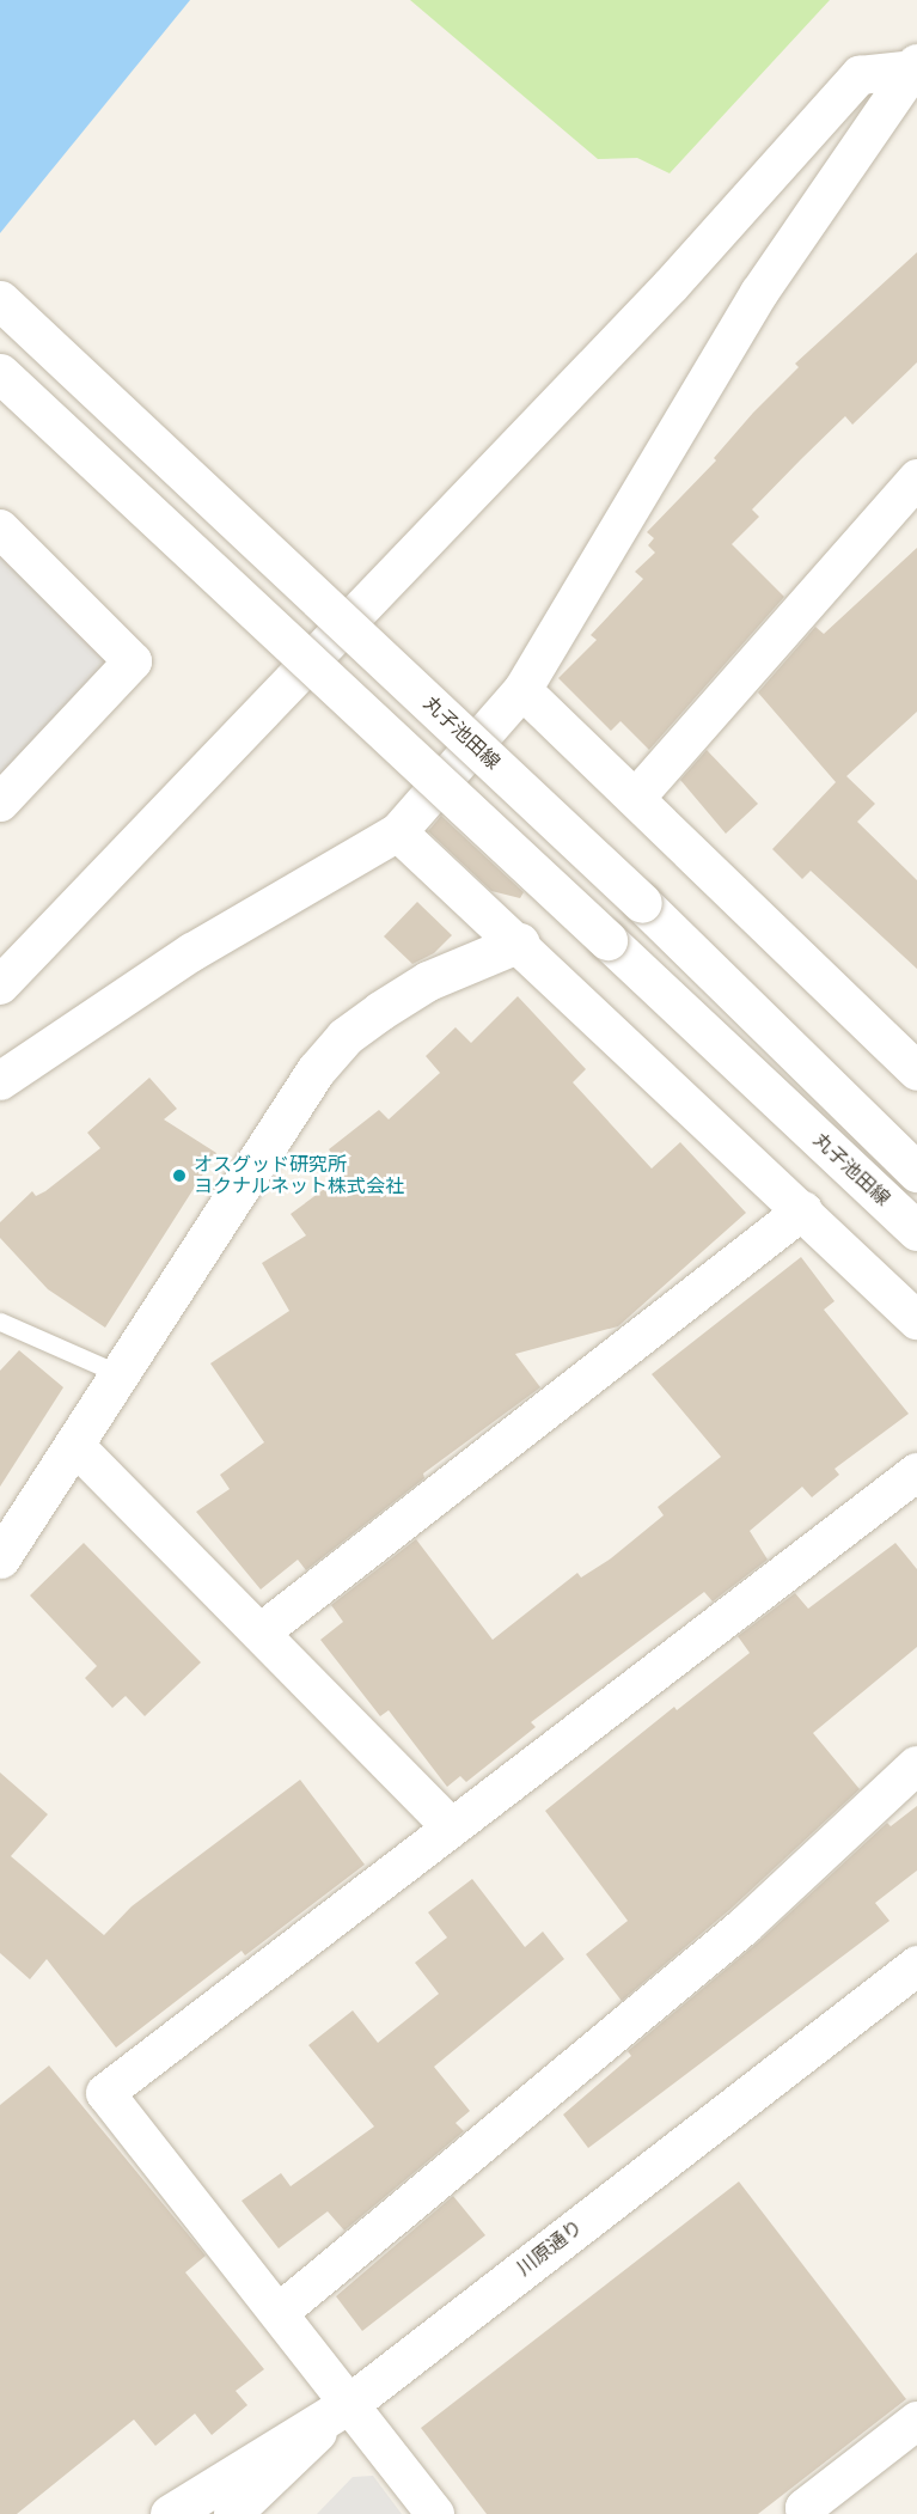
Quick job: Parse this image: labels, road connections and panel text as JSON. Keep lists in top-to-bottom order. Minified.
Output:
{"streets":{"street":["丸子池田線","川原通り"]},"places":["オスグッド研究所 ヨクナルネット株式会社"]}
